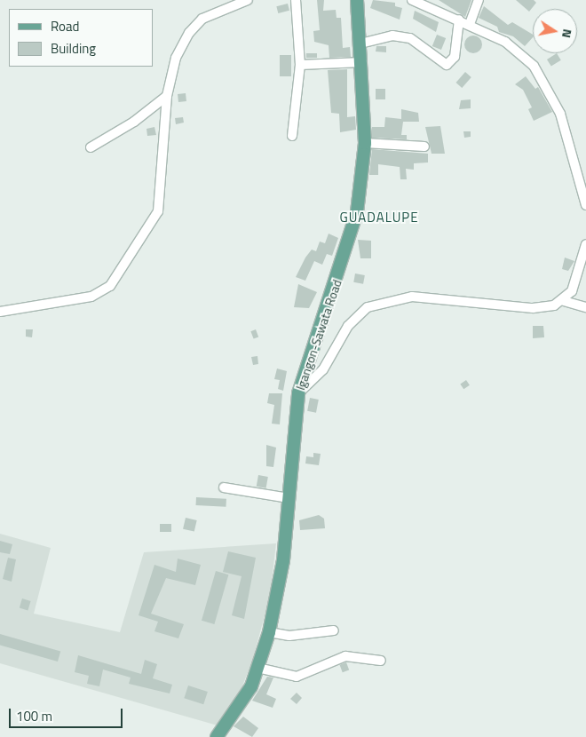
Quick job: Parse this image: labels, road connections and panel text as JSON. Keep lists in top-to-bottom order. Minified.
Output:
{"streets":{"main road":["Igangon-Sawata Road"]},"districts":["GUADALUPE"],"legend":["Road","Building"],"scale_bar":"100 m","north":"right"}
